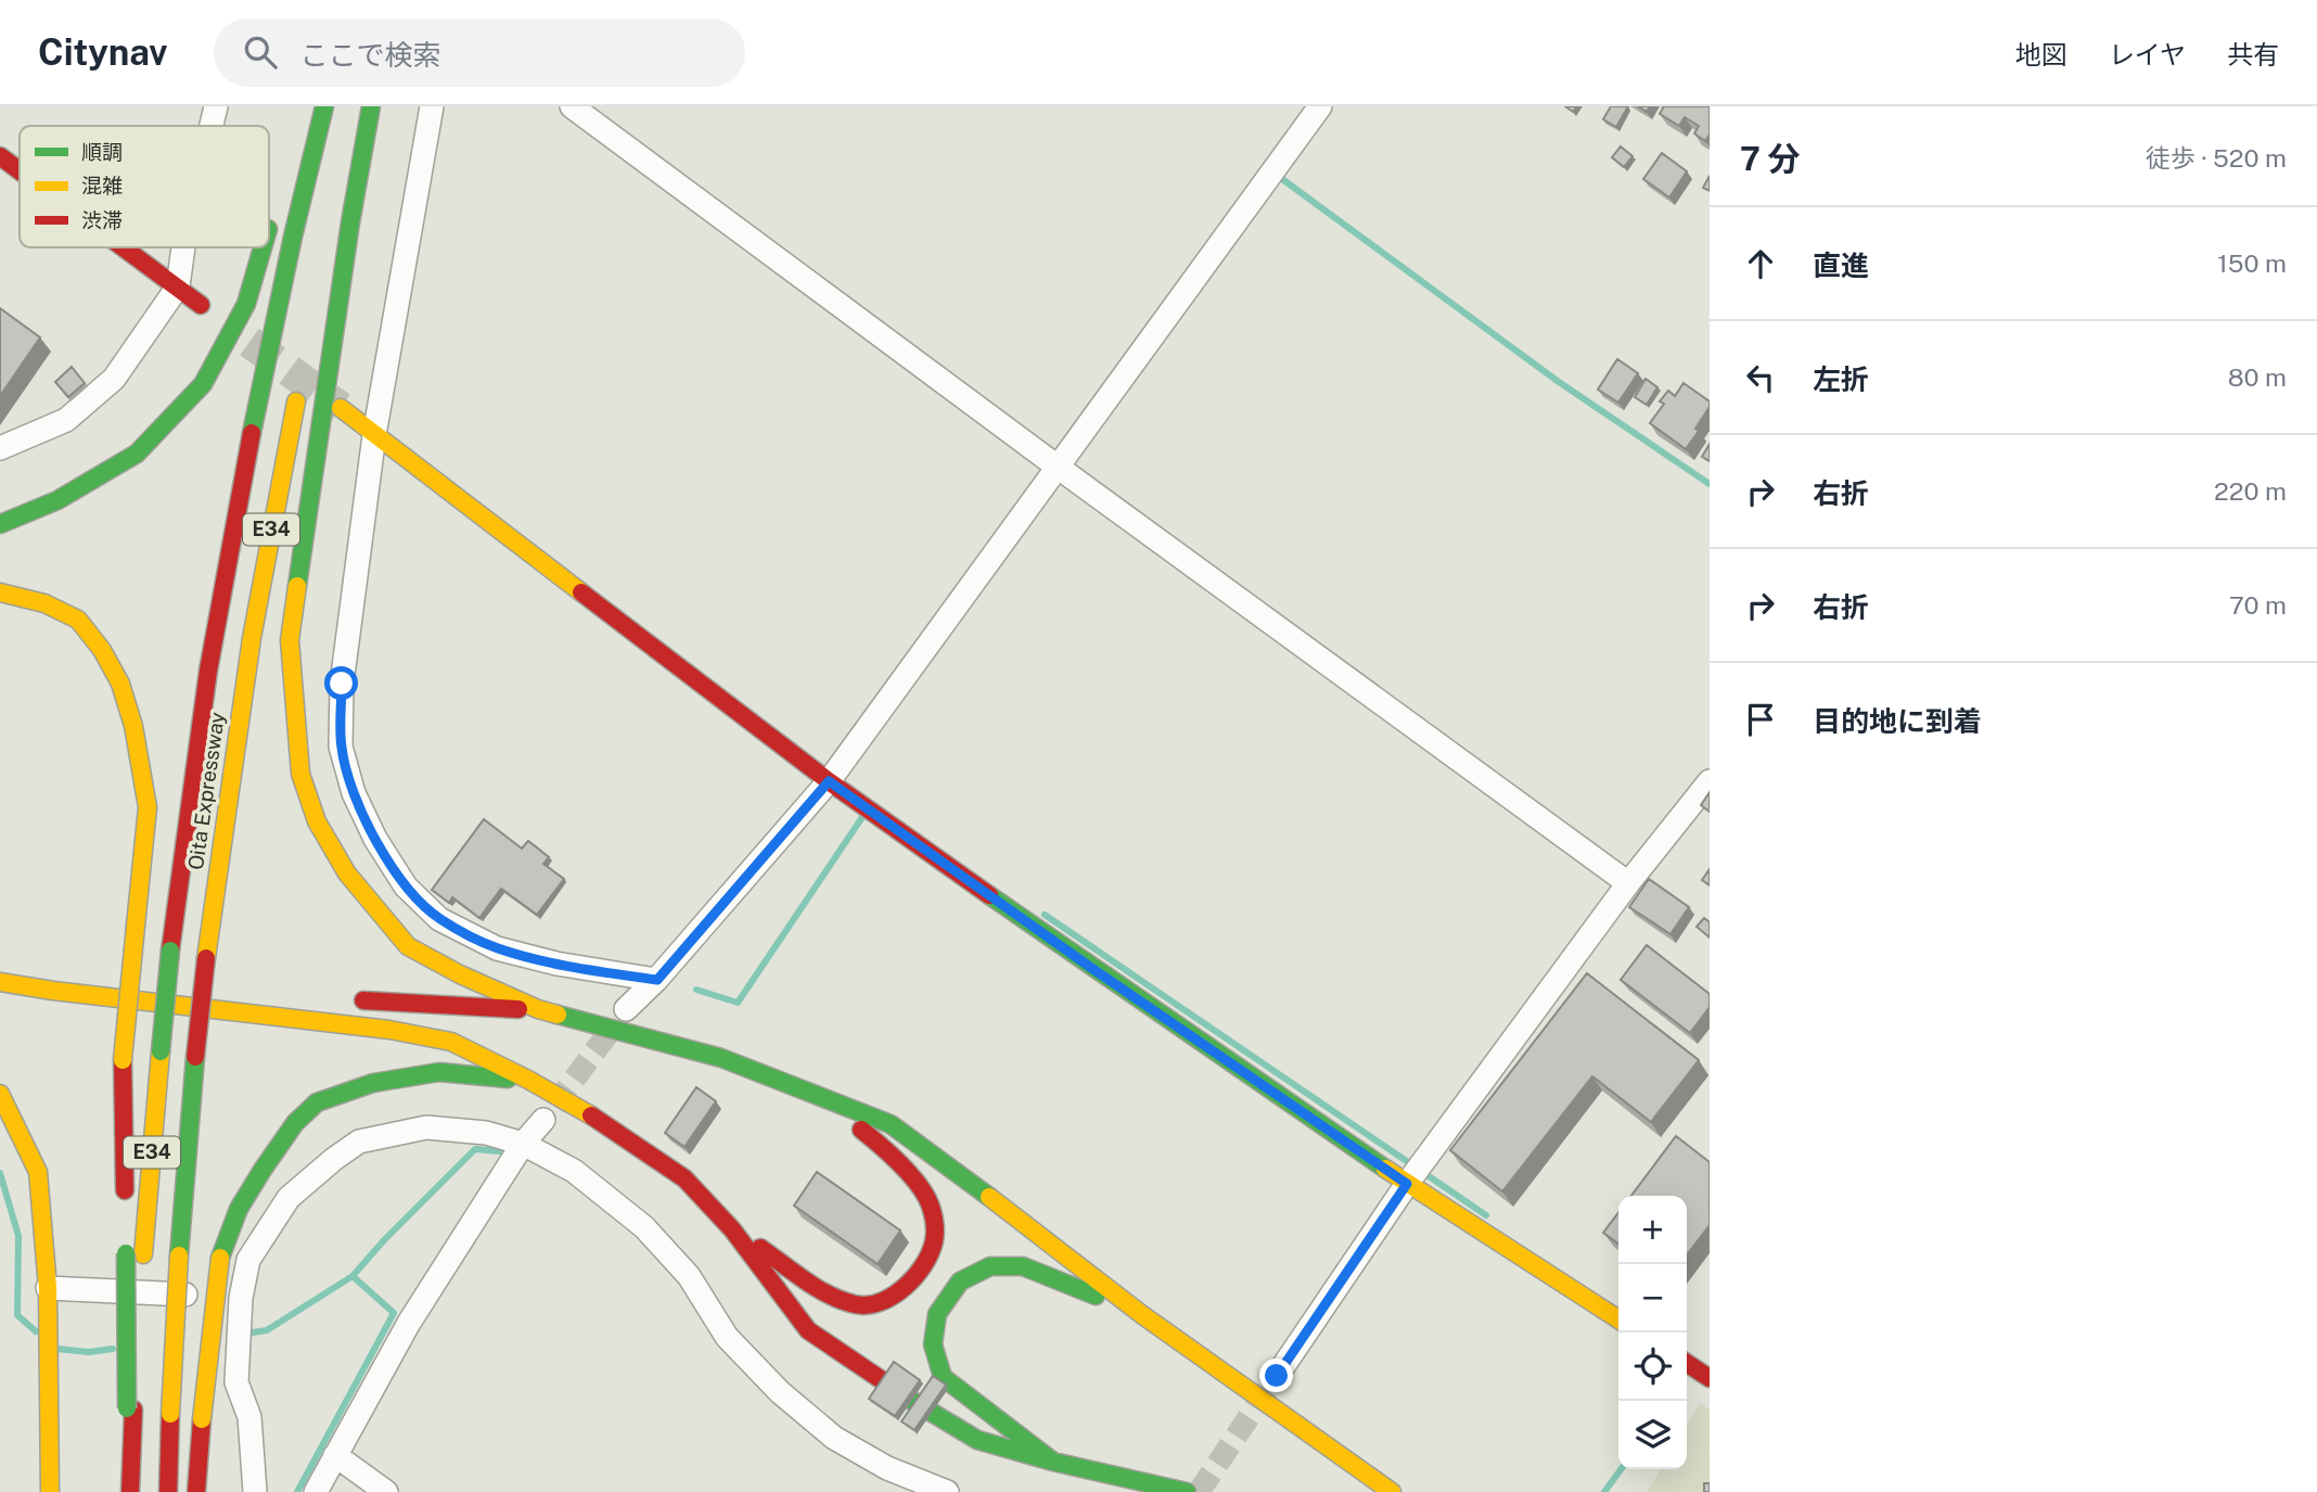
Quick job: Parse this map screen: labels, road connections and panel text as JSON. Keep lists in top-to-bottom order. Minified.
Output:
{"streets":{"main road":["E34","Oita Expressway"]},"legend":["順調","混雑","渋滞"],"page":{"header":"Citynav","search":"ここで検索","nav":["地図","レイヤ","共有"],"heading":["7 分","徒歩 · 520 m"],"list":[["直進","150 m"],["左折","80 m"],["右折","220 m"],["右折","70 m"],"目的地に到着"],"map_buttons":["+","−"]}}
